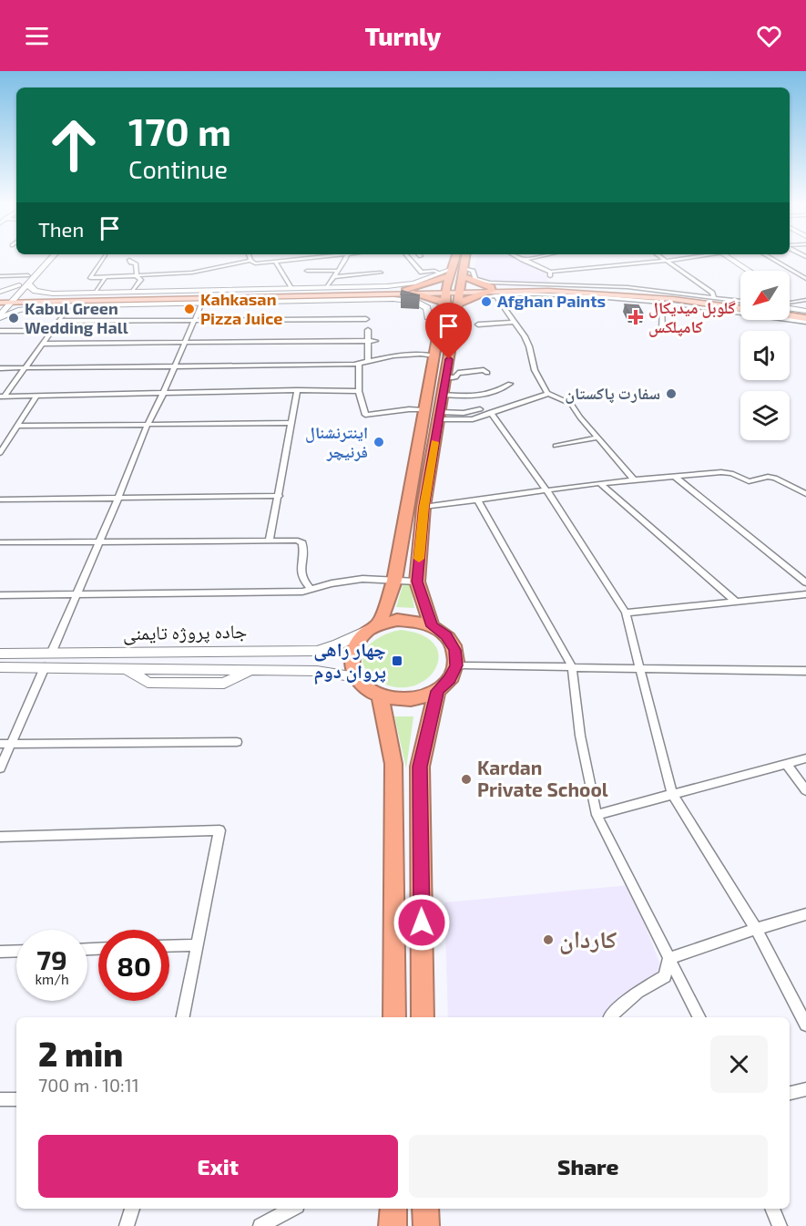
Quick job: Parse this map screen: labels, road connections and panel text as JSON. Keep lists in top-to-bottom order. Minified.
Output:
{"streets":{"street":["جاده پروژه تایمنی"]},"places":{"other":["Afghan Paints","Kahkasan Pizza Juice","Kabul Green Wedding Hall","سفارت پاکستان","اینترنشنال فرنیچر","Kardan Private School","کاردان"],"health":["گلوبل میدیکال کامپلکس"],"transit":["چهار راهی پروان دوم"]},"north":"bottom left","page":{"header":"Turnly","turn":["170 m","Continue"],"then":"Then","speed":"79 km/h","limit":"80","heading":["2 min","700 m · 10:11"],"buttons":["Exit","Share"]}}
